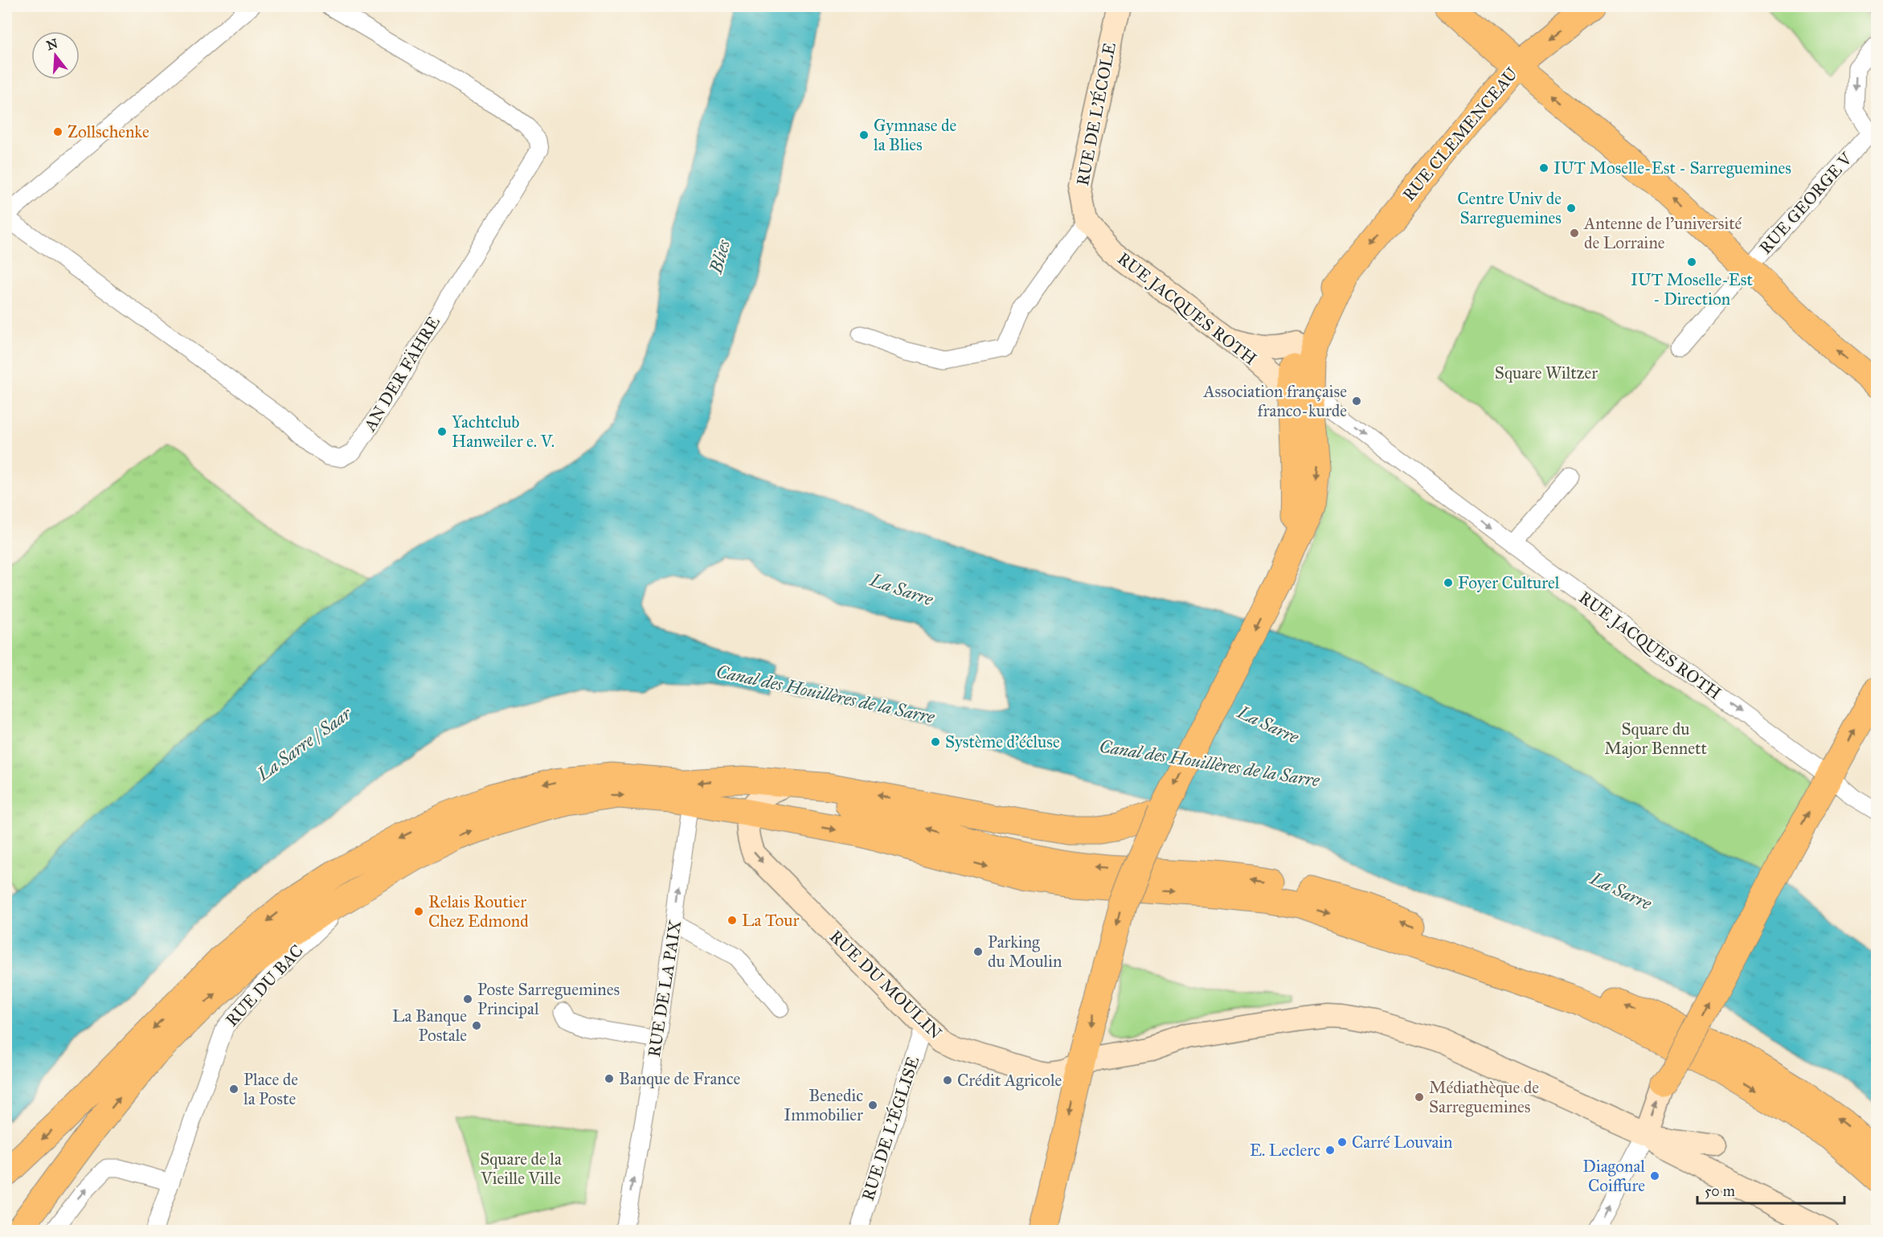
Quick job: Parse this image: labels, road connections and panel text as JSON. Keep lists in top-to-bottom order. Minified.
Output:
{"streets":{"main road":["RUE CLEMENCEAU"],"street":["RUE DE L'ÉCOLE","RUE GEORGE V","RUE JACQUES ROTH","AN DER FÄHRE","RUE DU MOULIN","RUE DU BAC","RUE DE LA PAIX","RUE DE L'ÉGLISE"]},"crossings":[["RUE DE L'ÉCOLE","RUE JACQUES ROTH"],["RUE CLEMENCEAU","RUE JACQUES ROTH"],["RUE CLEMENCEAU","RUE DU MOULIN"],["RUE DU MOULIN","RUE DE L'ÉGLISE"]],"one_way":["RUE CLEMENCEAU","RUE JACQUES ROTH","RUE DE LA PAIX"],"water":["Blies","La Sarre","Canal des Houillères de la Sarre","La Sarre / Saar"],"parks":["Square Wiltzer","Square du Major Bennett","Square de la Vieille Ville"],"places":["Zollschenke","Gymnase de la Blies","IUT Moselle-Est - Sarreguemines","Centre Univ de Sarreguemines","Antenne de l'université de Lorraine","IUT Moselle-Est - Direction","Association française franco-kurde","Yachtclub Hanweiler e. V.","Foyer Culturel","Système d'écluse","Relais Routier Chez Edmond","La Tour","Parking du Moulin","Poste Sarreguemines Principal","La Banque Postale","Banque de France","Crédit Agricole","Place de la Poste","Médiathèque de Sarreguemines","Benedic Immobilier","Carré Louvain","E. Leclerc","Diagonal Coiffure"],"scale_bar":"50 m","north":"top"}
